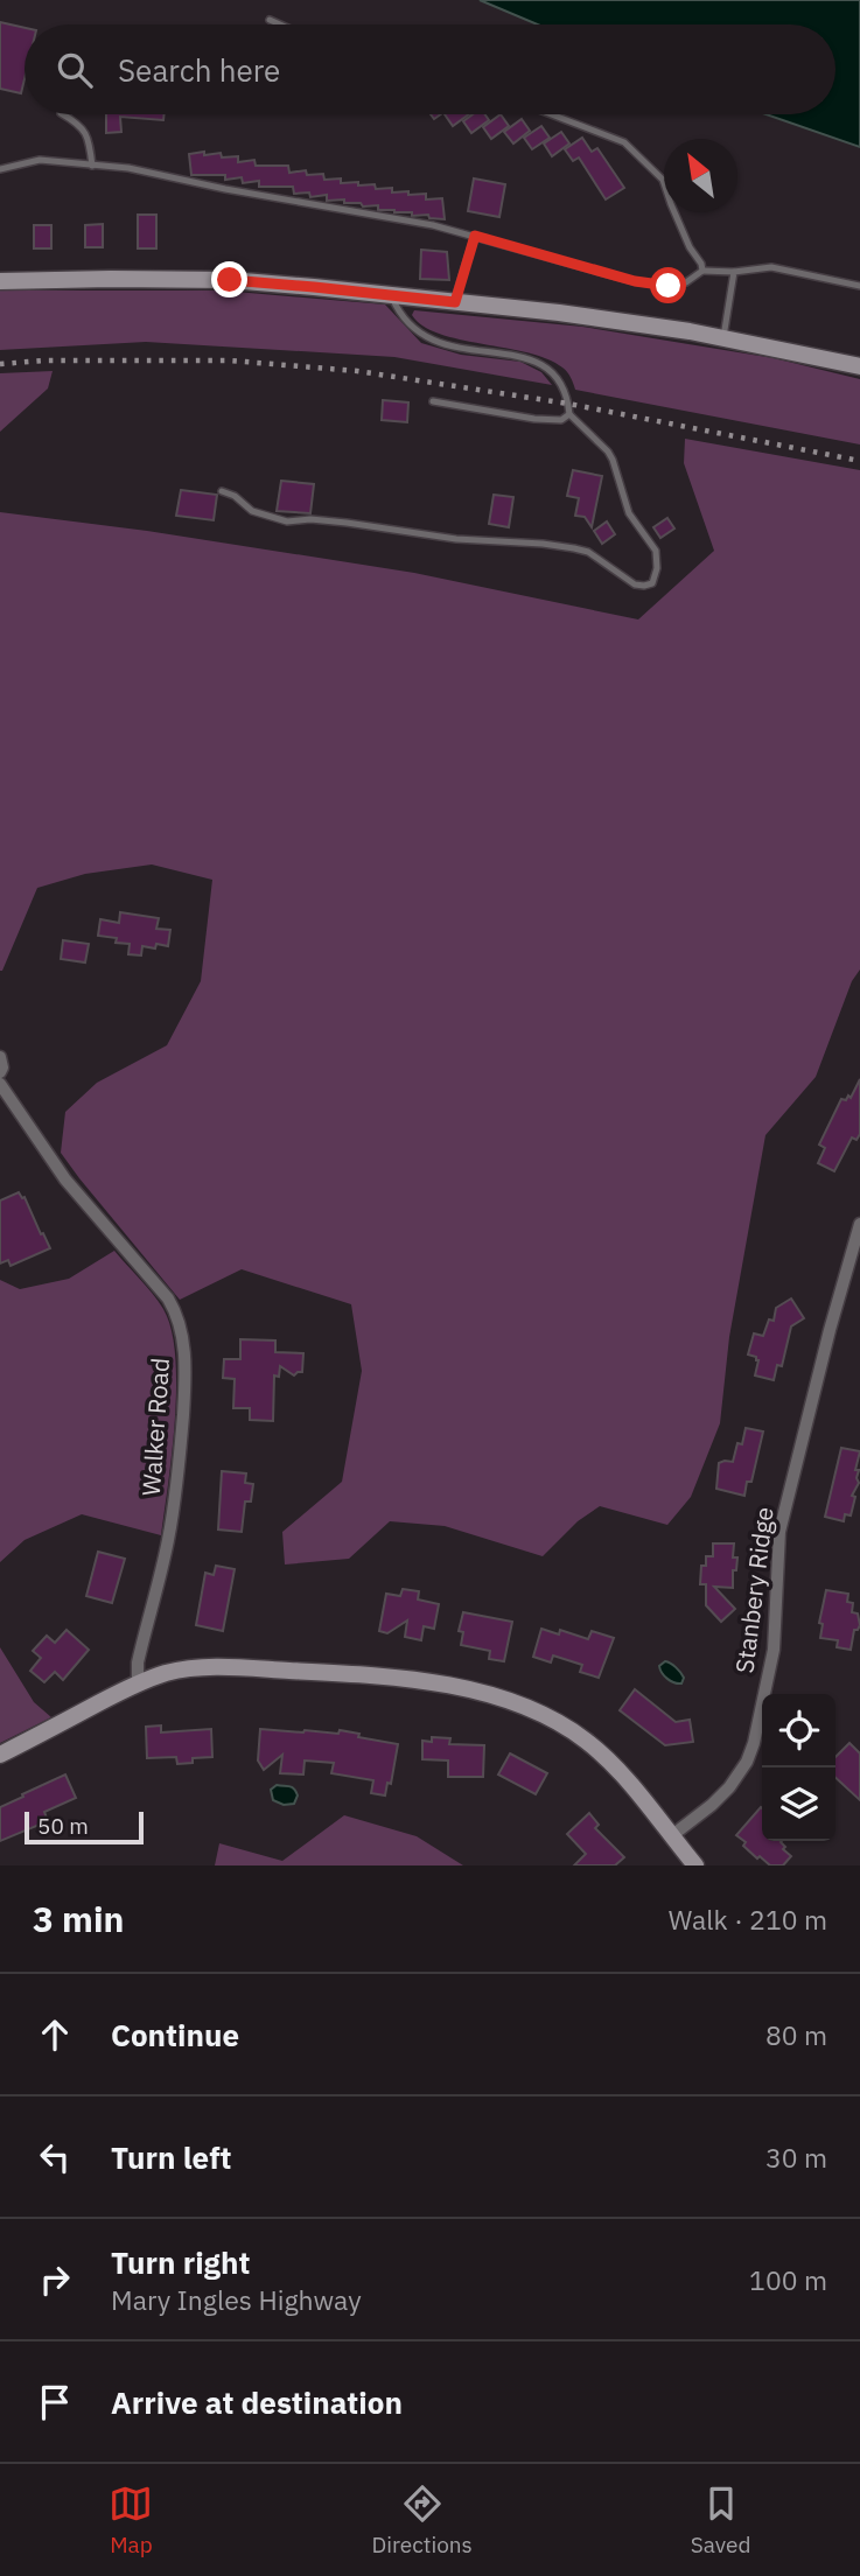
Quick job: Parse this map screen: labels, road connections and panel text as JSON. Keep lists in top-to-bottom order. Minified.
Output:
{"streets":{"street":["Walker Road","Stanbery Ridge"]},"scale_bar":"50 m","north":"top left","page":{"search":"Search here","scale":"50 m","heading":["3 min","Walk · 210 m"],"list":[["Continue","80 m"],["Turn left","30 m"],["Turn right","Mary Ingles Highway","100 m"],"Arrive at destination"],"nav":["Map","Directions","Saved"]}}
